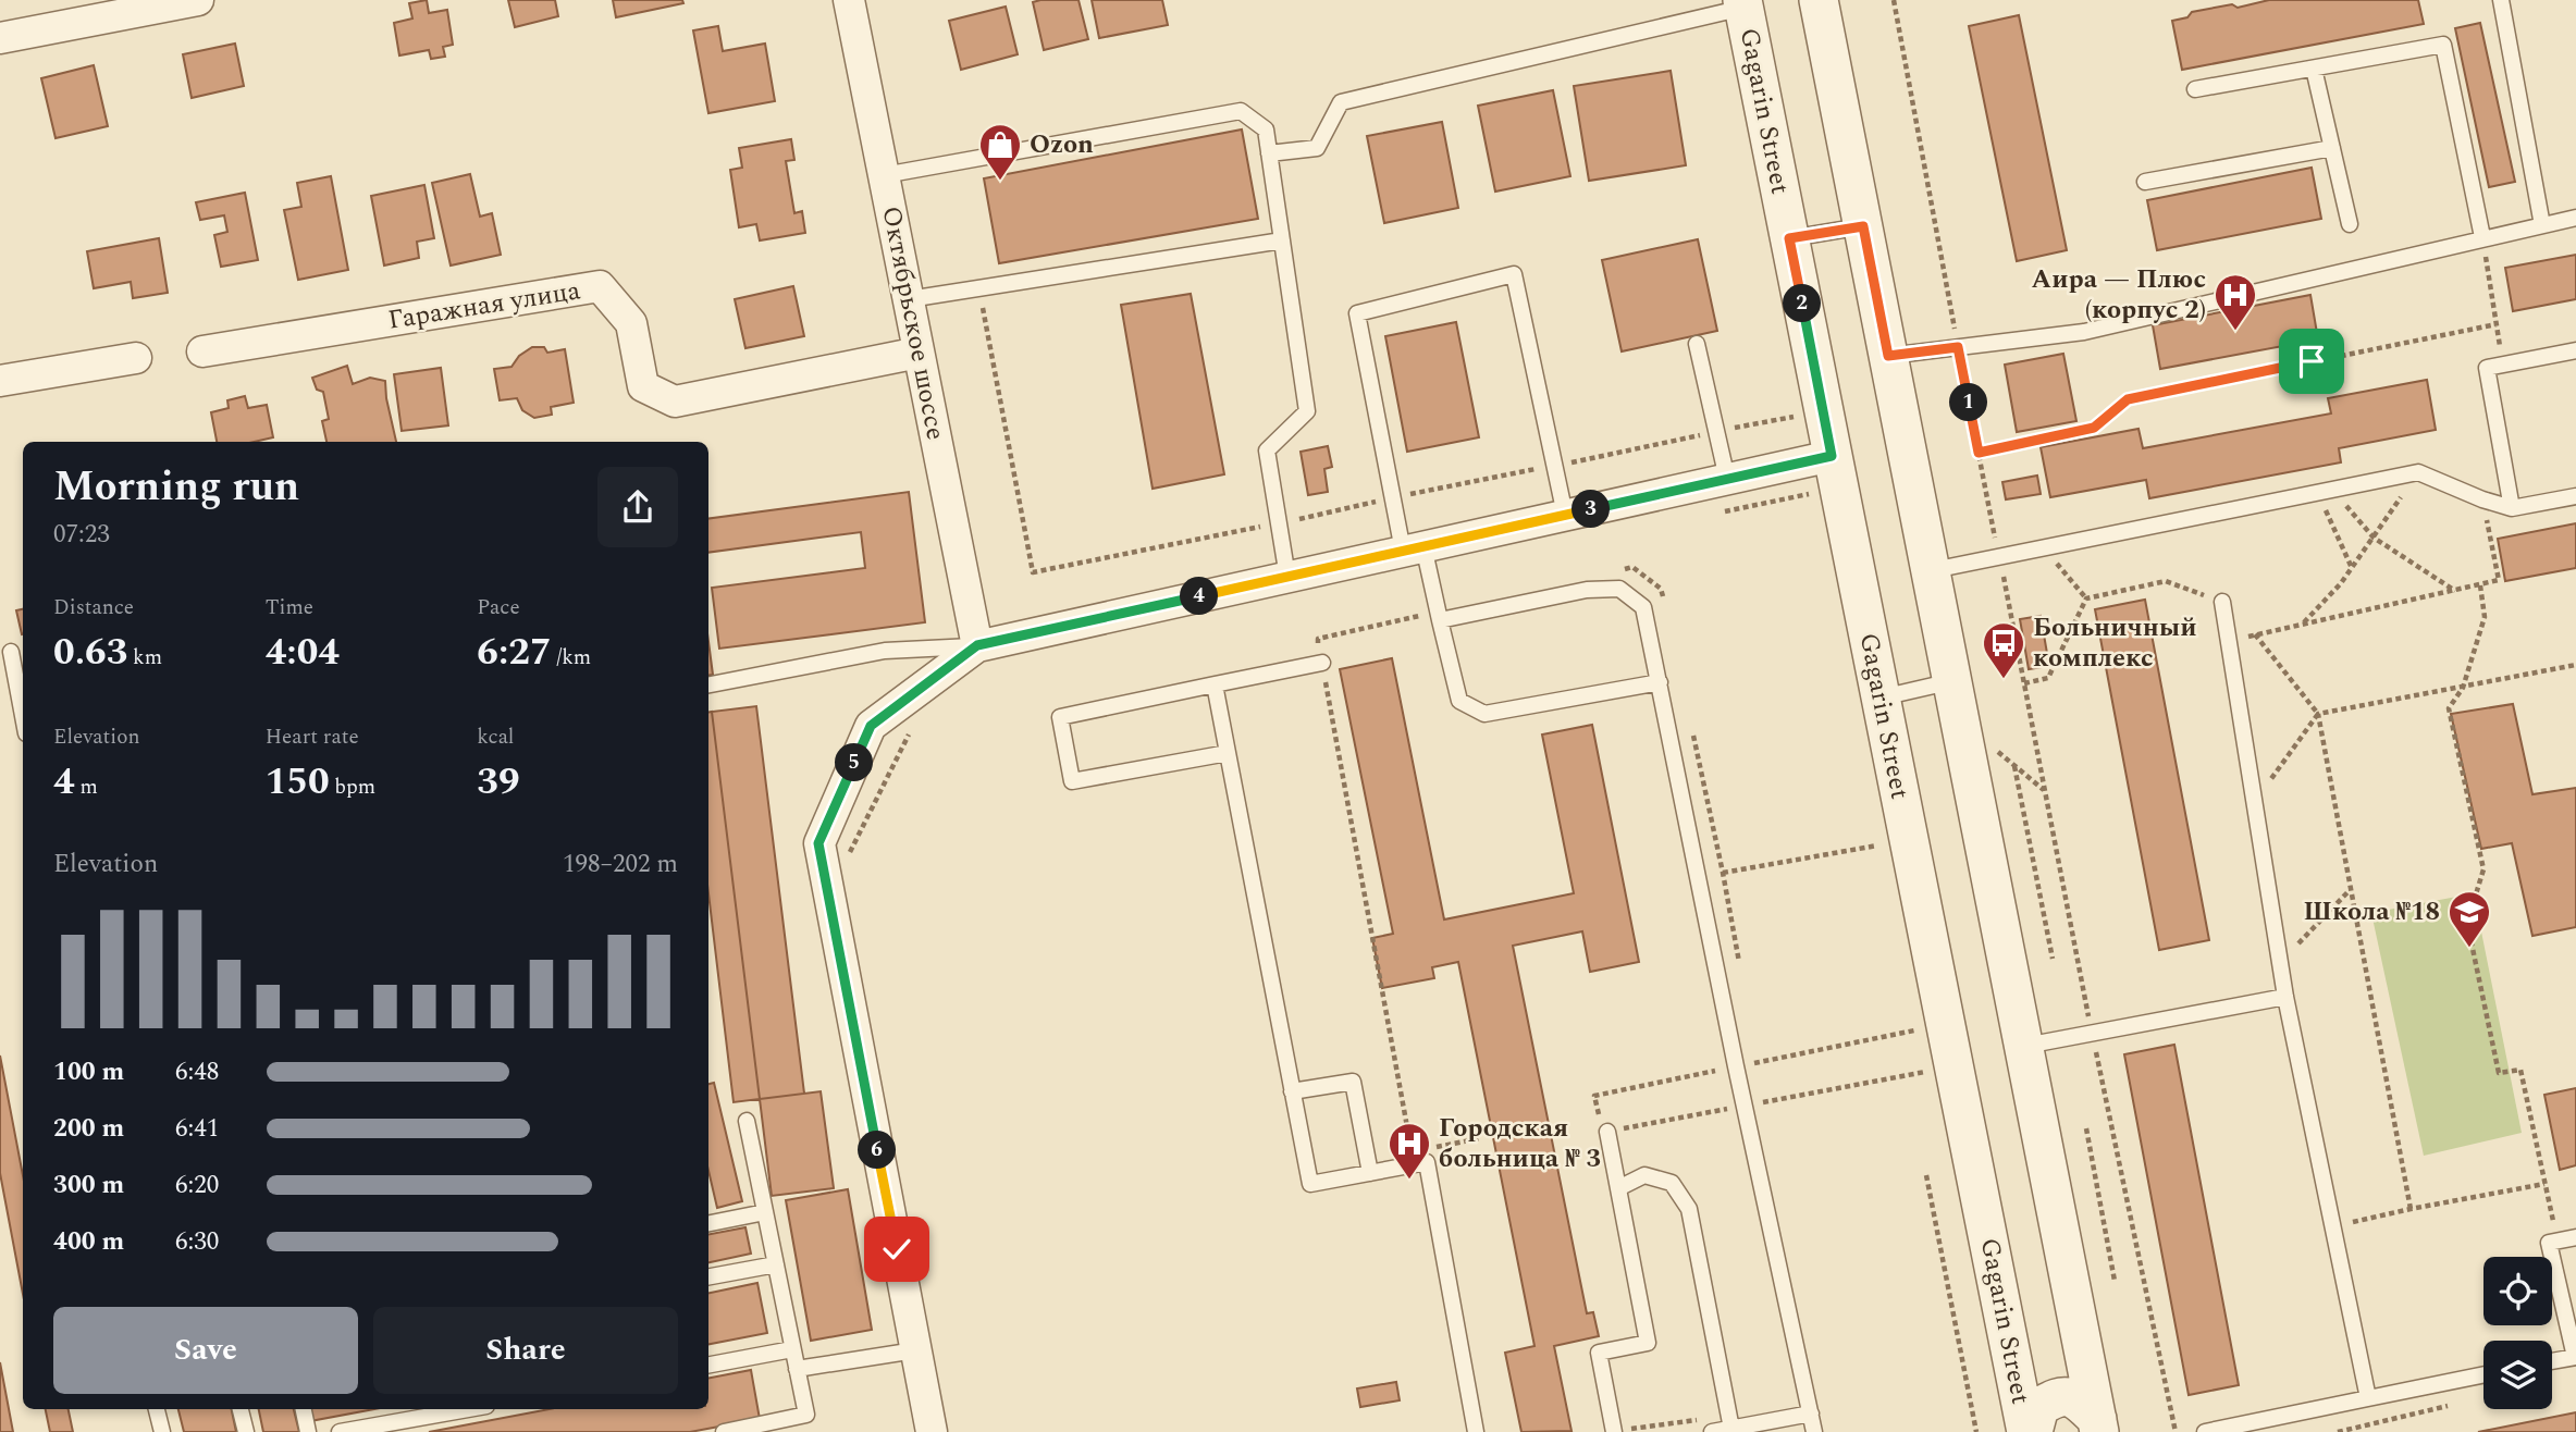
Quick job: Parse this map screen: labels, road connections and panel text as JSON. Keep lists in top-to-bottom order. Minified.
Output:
{"streets":{"street":["Gagarin Street","Гаражная улица","Октябрьское шоссе"]},"crossings":[["Гаражная улица","Октябрьское шоссе"]],"places":{"shop":["Ozon"],"hospital":["Аира — Плюс (корпус 2)","Городская больница № 3"],"bus stop":["Больничный комплекс"],"school or university":["Школа №18"]},"page":{"pins":["2","1","3","4","5","6"],"heading":["Morning run","07:23"],"stats":[["Distance","0.63 km"],["Time","4:04"],["Pace","6:27 /km"],["Elevation","4 m"],["Heart rate","150 bpm"],["kcal","39"]],"chart":["Elevation","198–202 m"],"list":[{"name":"100 m","note":"6:48"},{"name":"200 m","note":"6:41"},{"name":"300 m","note":"6:20"},{"name":"400 m","note":"6:30"}],"buttons":["Save","Share"]}}
